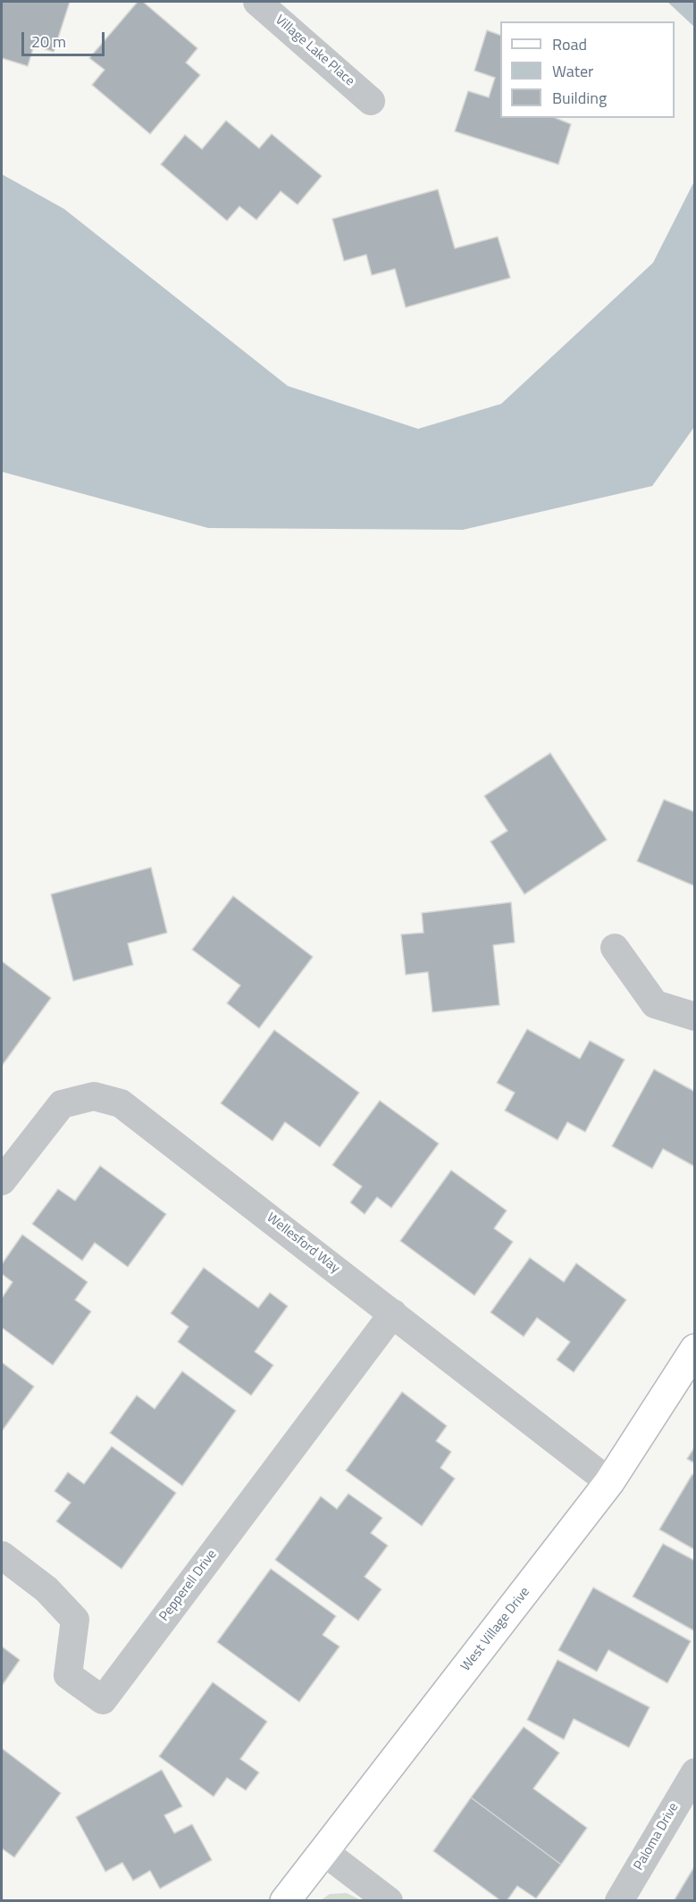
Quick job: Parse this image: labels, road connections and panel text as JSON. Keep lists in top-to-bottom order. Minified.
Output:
{"streets":{"street":["Village Lake Place","Wellesford Way","Pepperell Drive","West Village Drive","Paloma Drive"]},"crossings":[["Wellesford Way","Pepperell Drive"],["Wellesford Way","West Village Drive"]],"legend":["Road","Water","Building"],"scale_bar":"20 m"}
